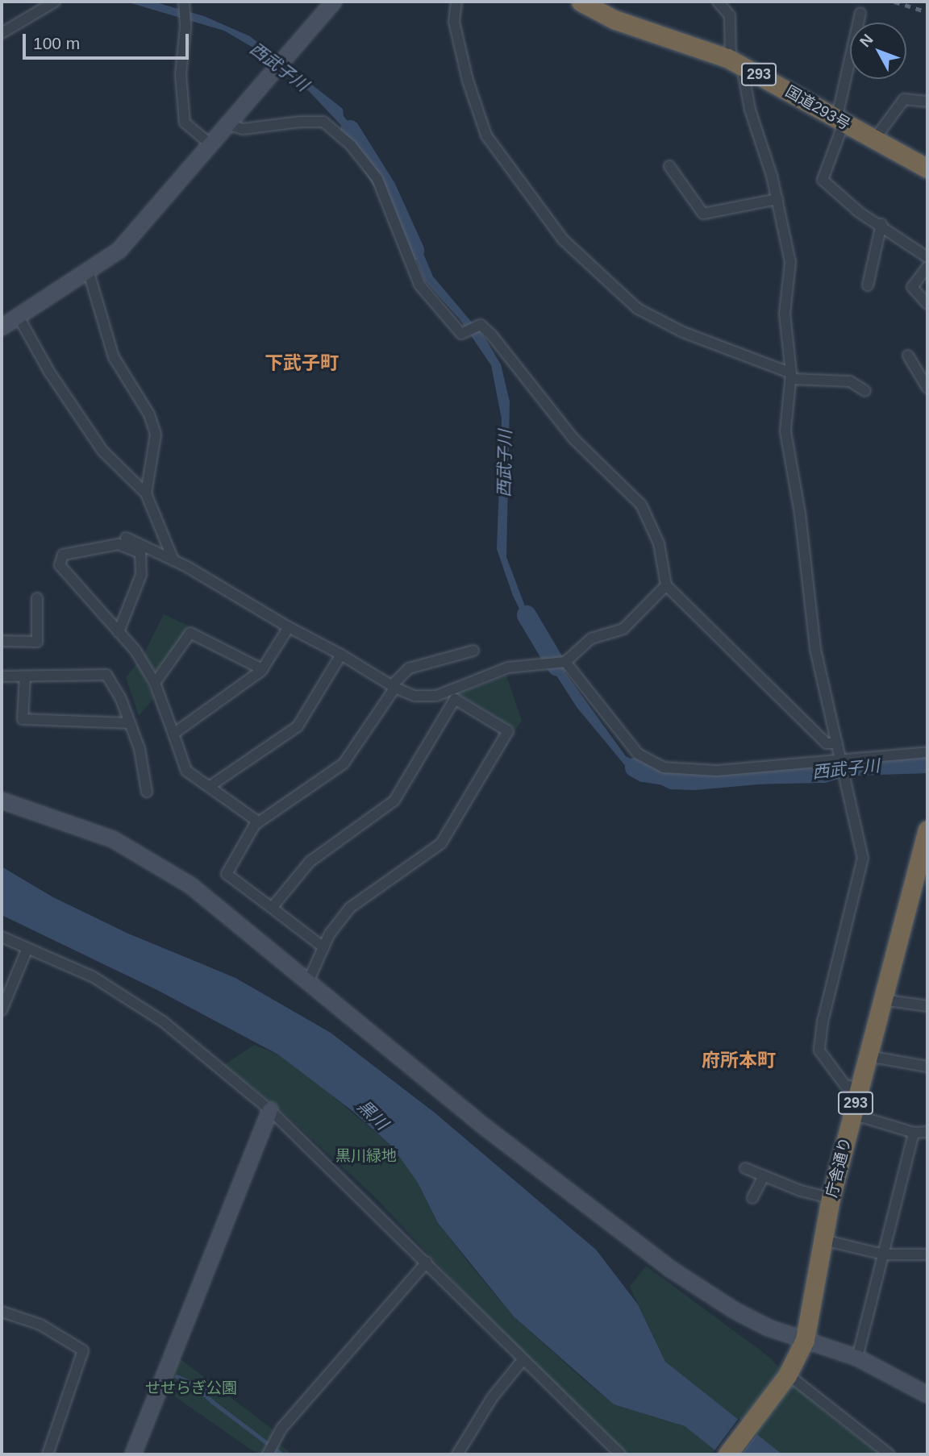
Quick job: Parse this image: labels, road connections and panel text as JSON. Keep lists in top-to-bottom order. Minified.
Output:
{"streets":{"highway":["293","国道293号","庁舎通り"]},"districts":["下武子町","府所本町"],"water":["西武子川","黒川"],"parks":["黒川緑地","せせらぎ公園"],"scale_bar":"100 m","north":"top left"}
